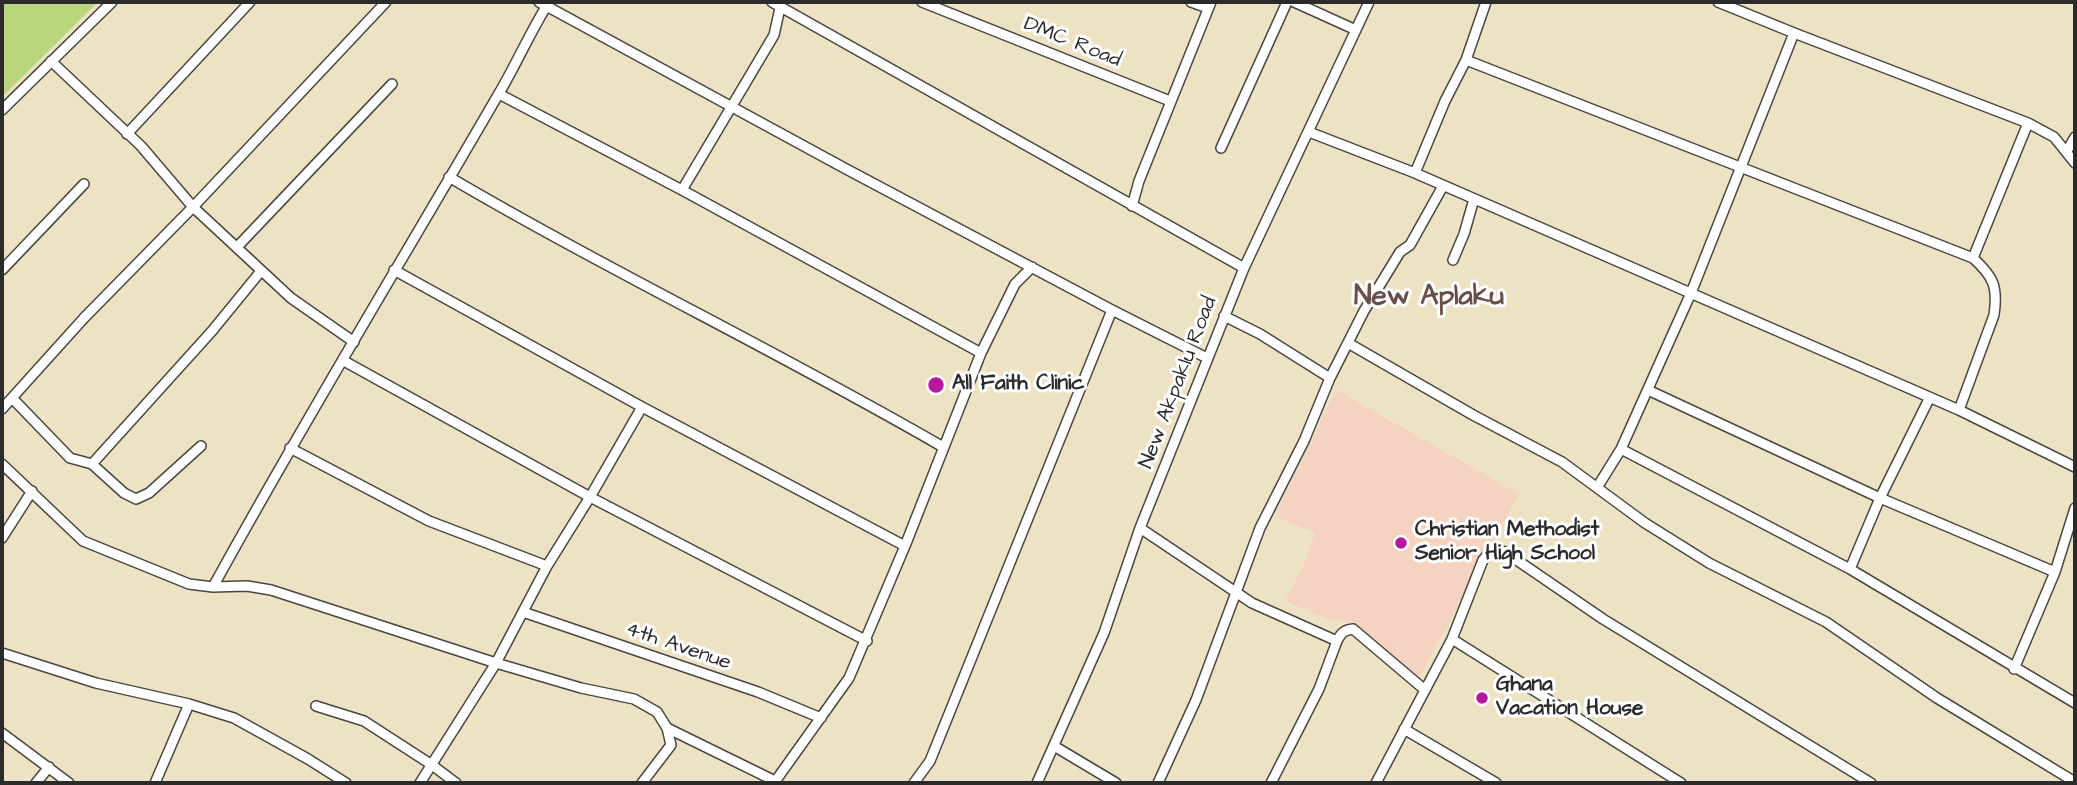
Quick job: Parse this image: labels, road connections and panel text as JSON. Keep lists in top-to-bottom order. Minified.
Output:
{"streets":{"street":["DMC Road","New Akpaklu Road","4th Avenue"]},"districts":["New Aplaku"],"places":["All Faith Clinic","Christian Methodist Senior High School","Ghana Vacation House"]}
